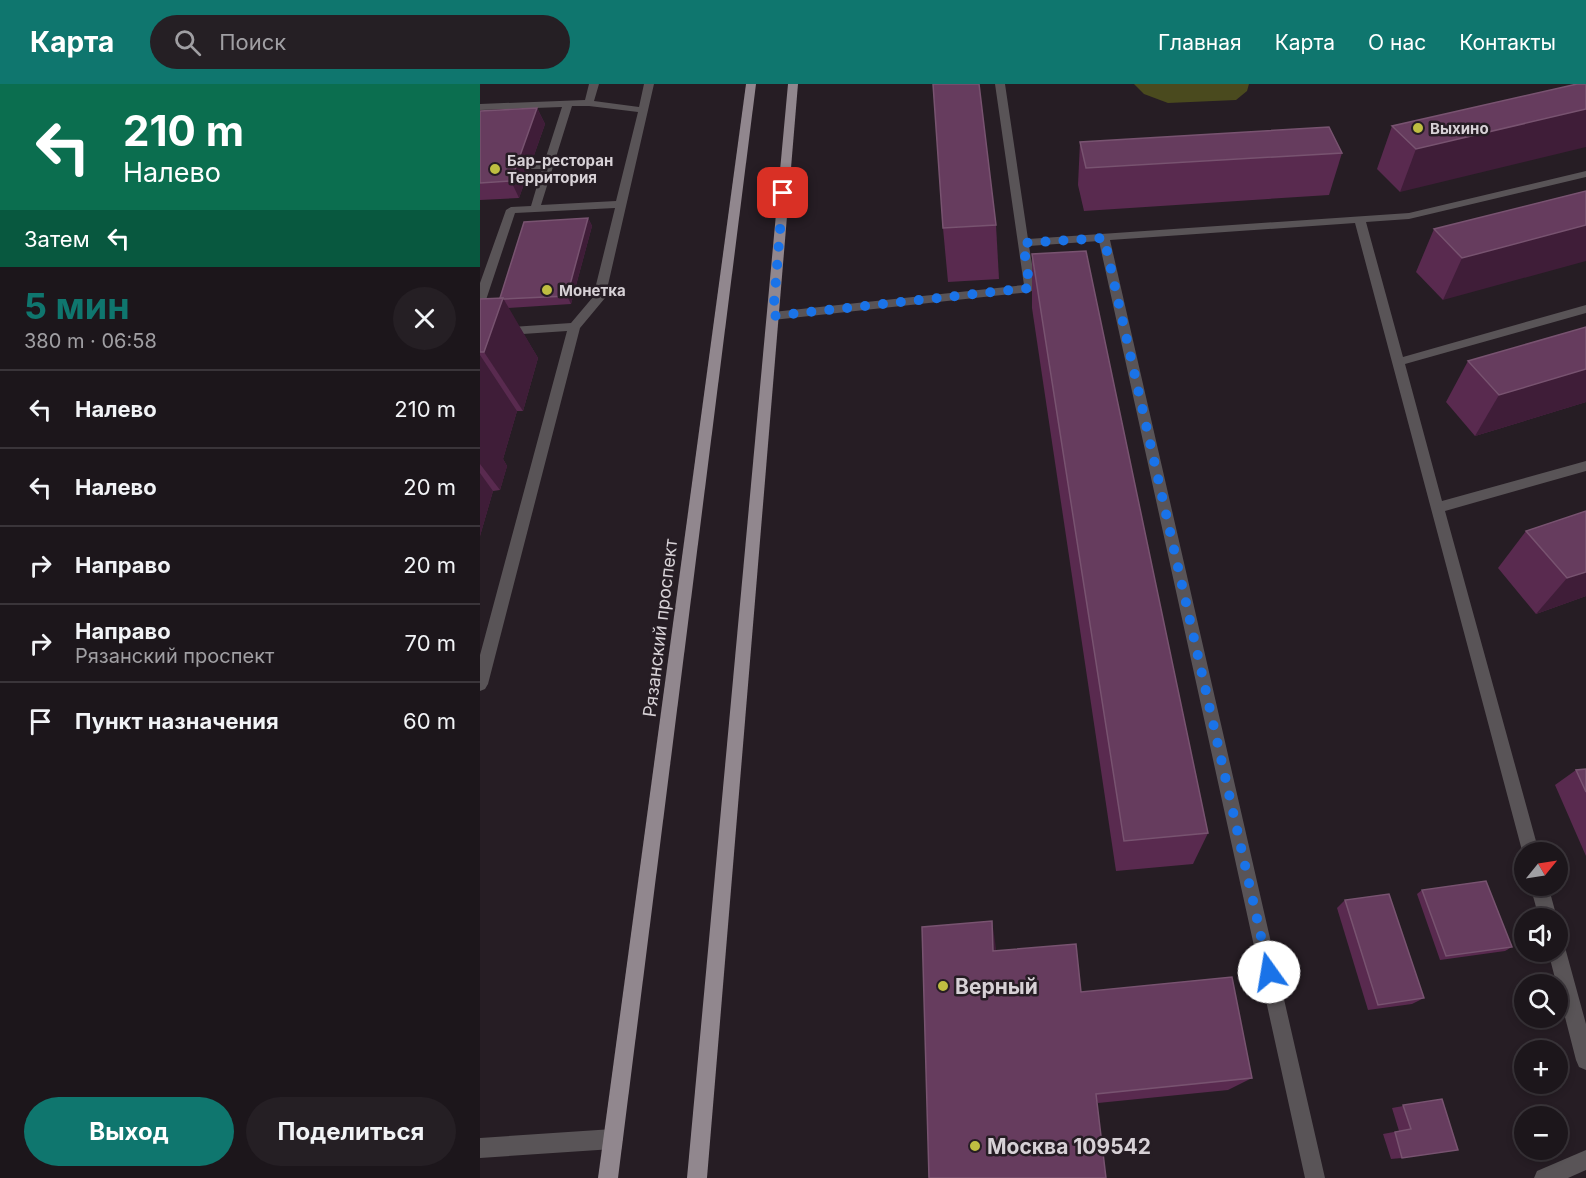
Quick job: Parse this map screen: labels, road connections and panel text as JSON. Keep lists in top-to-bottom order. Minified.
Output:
{"streets":{"main road":["Рязанский проспект"]},"places":["Выхино","Бар-ресторан Территория","Монетка","Верный","Москва 109542"],"north":"top right","page":{"header":"Карта","search":"Поиск","nav":["Главная","Карта","О нас","Контакты"],"turn":["210 m","Налево"],"then":"Затем","heading":["5 мин","380 m · 06:58"],"list":[{"name":"Налево","value":"210 m"},{"name":"Налево","value":"20 m"},{"name":"Направо","value":"20 m"},{"name":"Направо","note":"Рязанский проспект","value":"70 m"},{"name":"Пункт назначения","value":"60 m"}],"map_buttons":["+","−"],"buttons":["Выход","Поделиться"]}}
